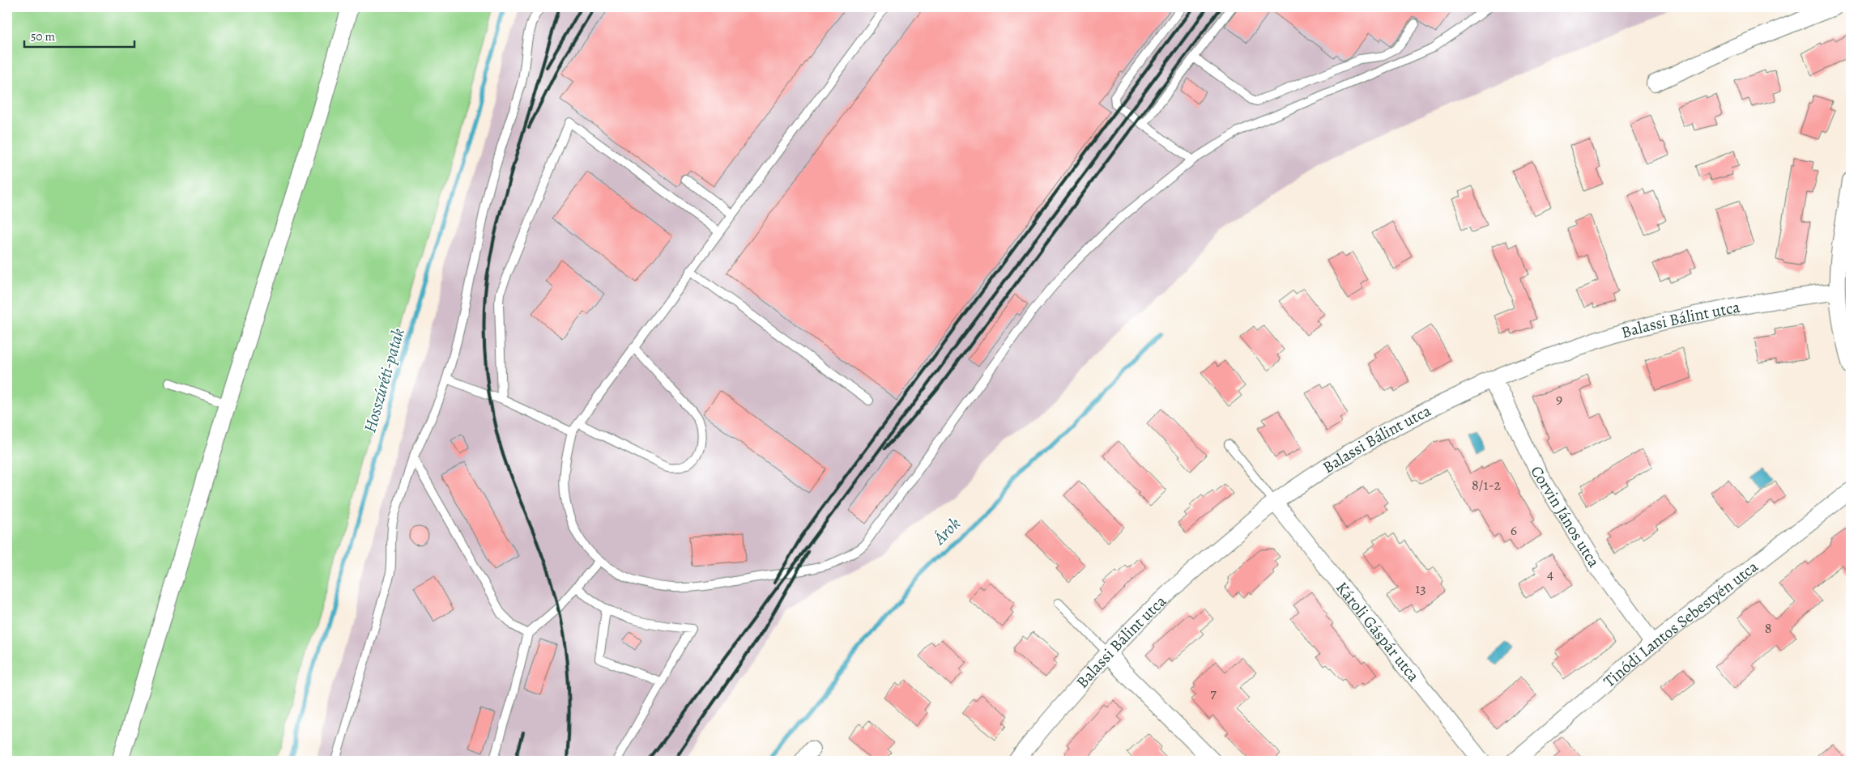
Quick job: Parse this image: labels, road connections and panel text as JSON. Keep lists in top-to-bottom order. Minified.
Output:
{"streets":{"street":["Balassi Bálint utca","Corvin János utca","Tinódi Lantos Sebestyén utca","Károli Gáspár utca"]},"crossings":[["Balassi Bálint utca","Corvin János utca"],["Balassi Bálint utca","Károli Gáspár utca"],["Corvin János utca","Tinódi Lantos Sebestyén utca"]],"water":["Hosszúréti-patak","Árok"],"house_numbers":["9","8/1-2","6","4","13","8","7"],"scale_bar":"50 m"}
